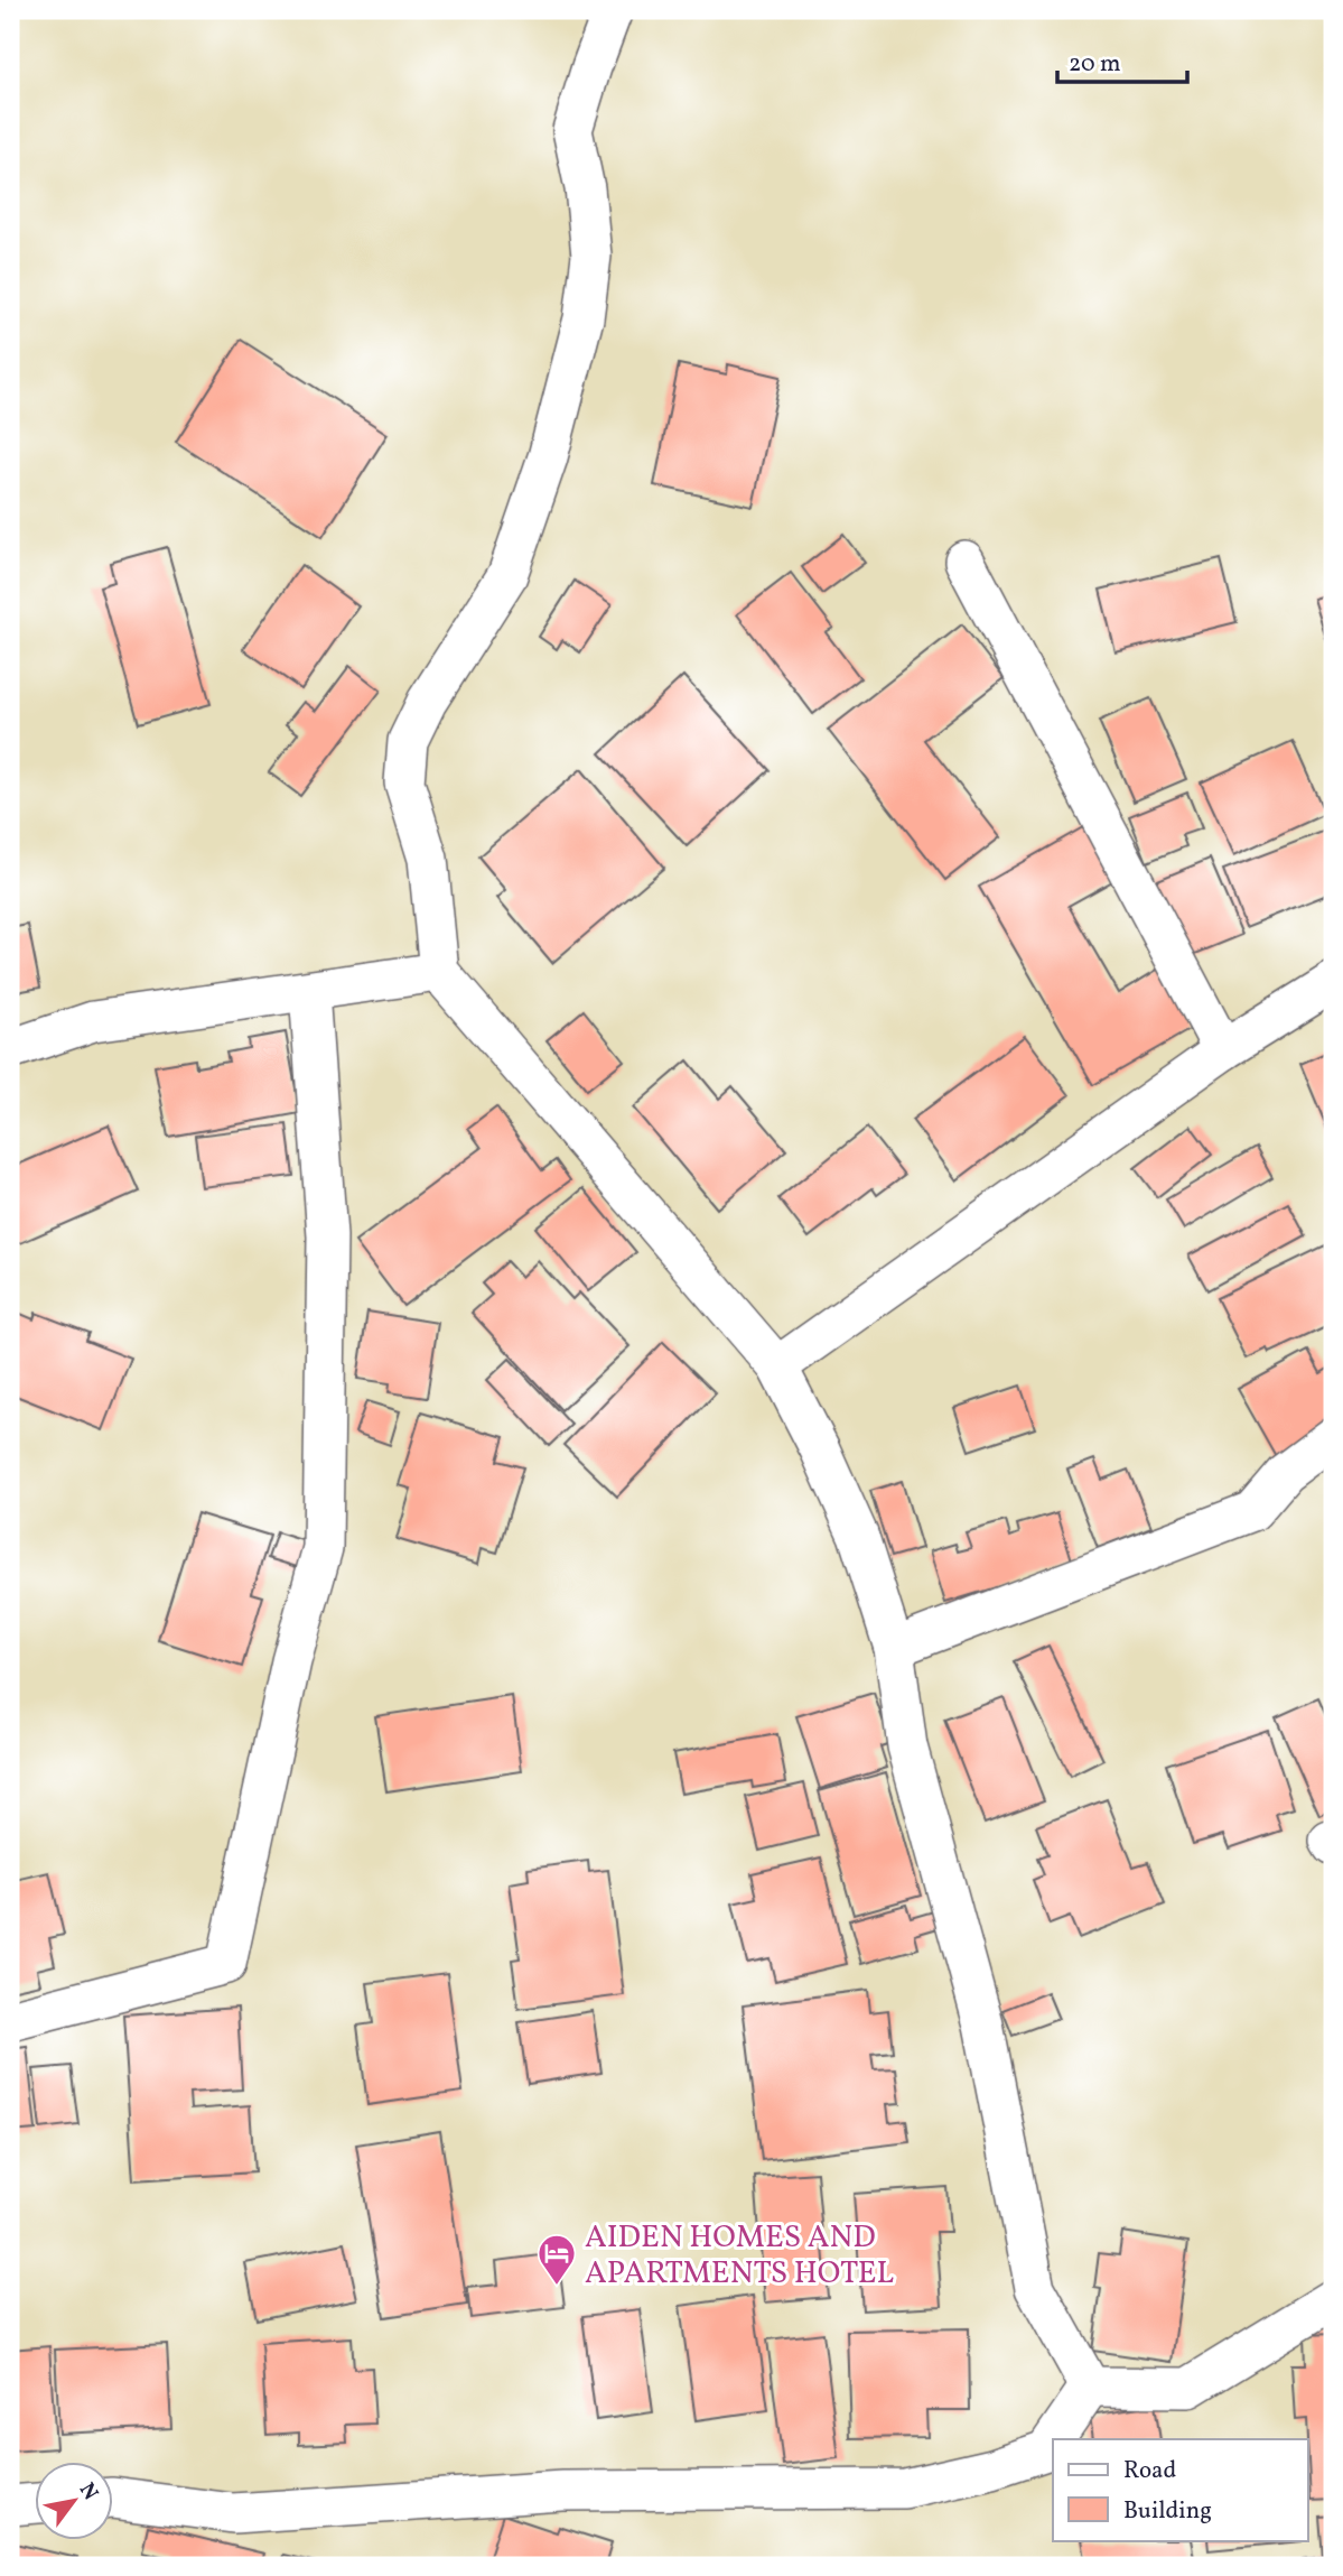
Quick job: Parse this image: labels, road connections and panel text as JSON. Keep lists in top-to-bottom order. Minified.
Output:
{"places":{"hotel":["AIDEN HOMES AND APARTMENTS HOTEL"]},"legend":["Road","Building"],"scale_bar":"20 m","north":"top right"}
